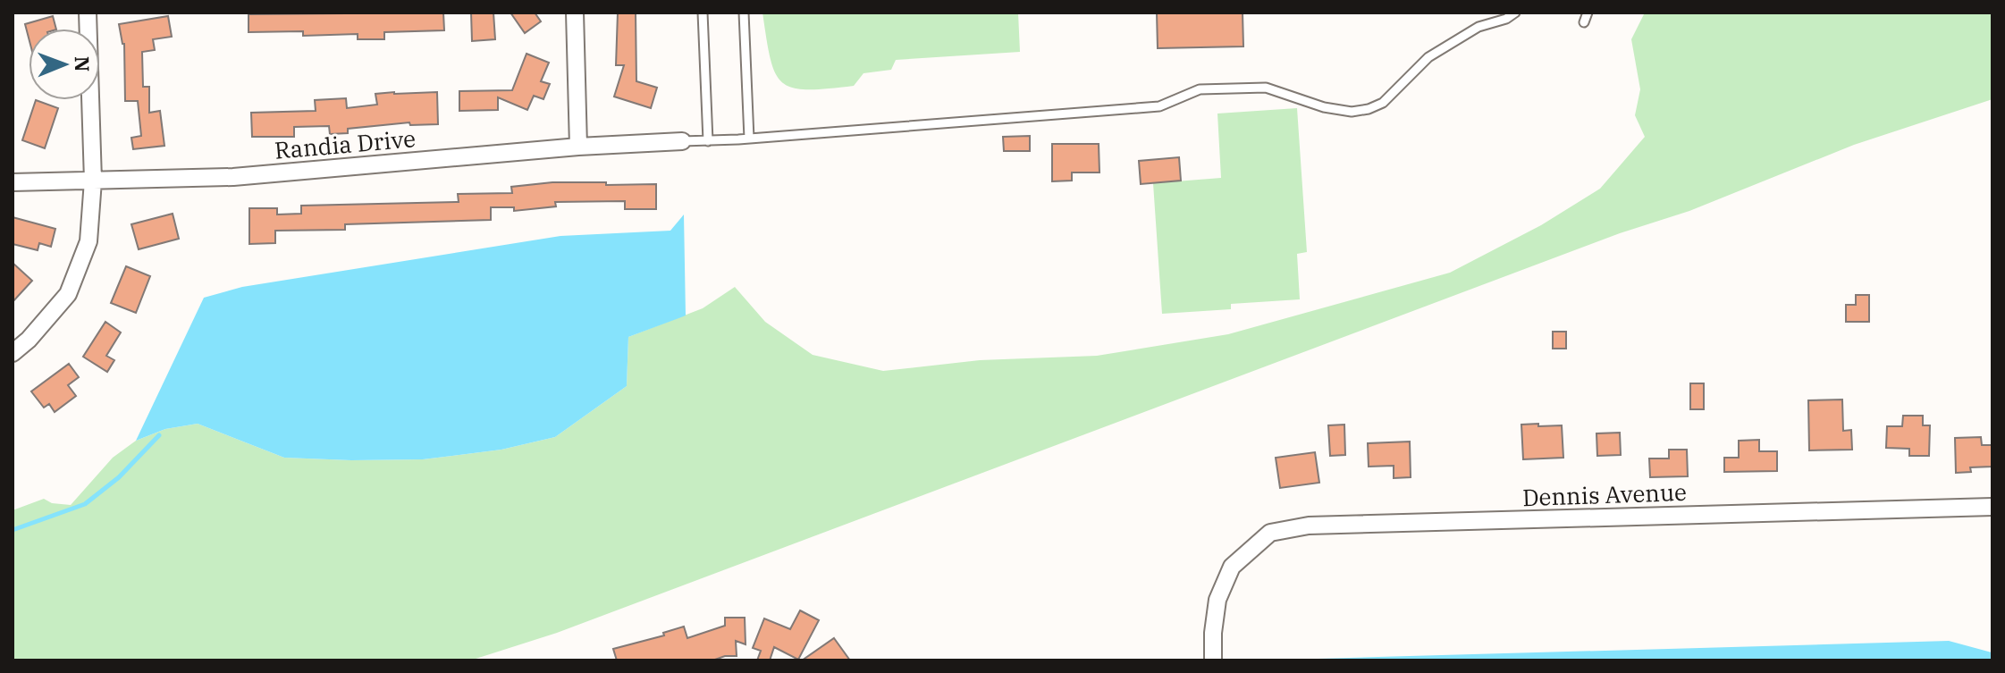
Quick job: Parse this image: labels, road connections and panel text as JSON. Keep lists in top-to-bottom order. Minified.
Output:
{"streets":{"street":["Randia Drive","Dennis Avenue"]},"north":"right"}
